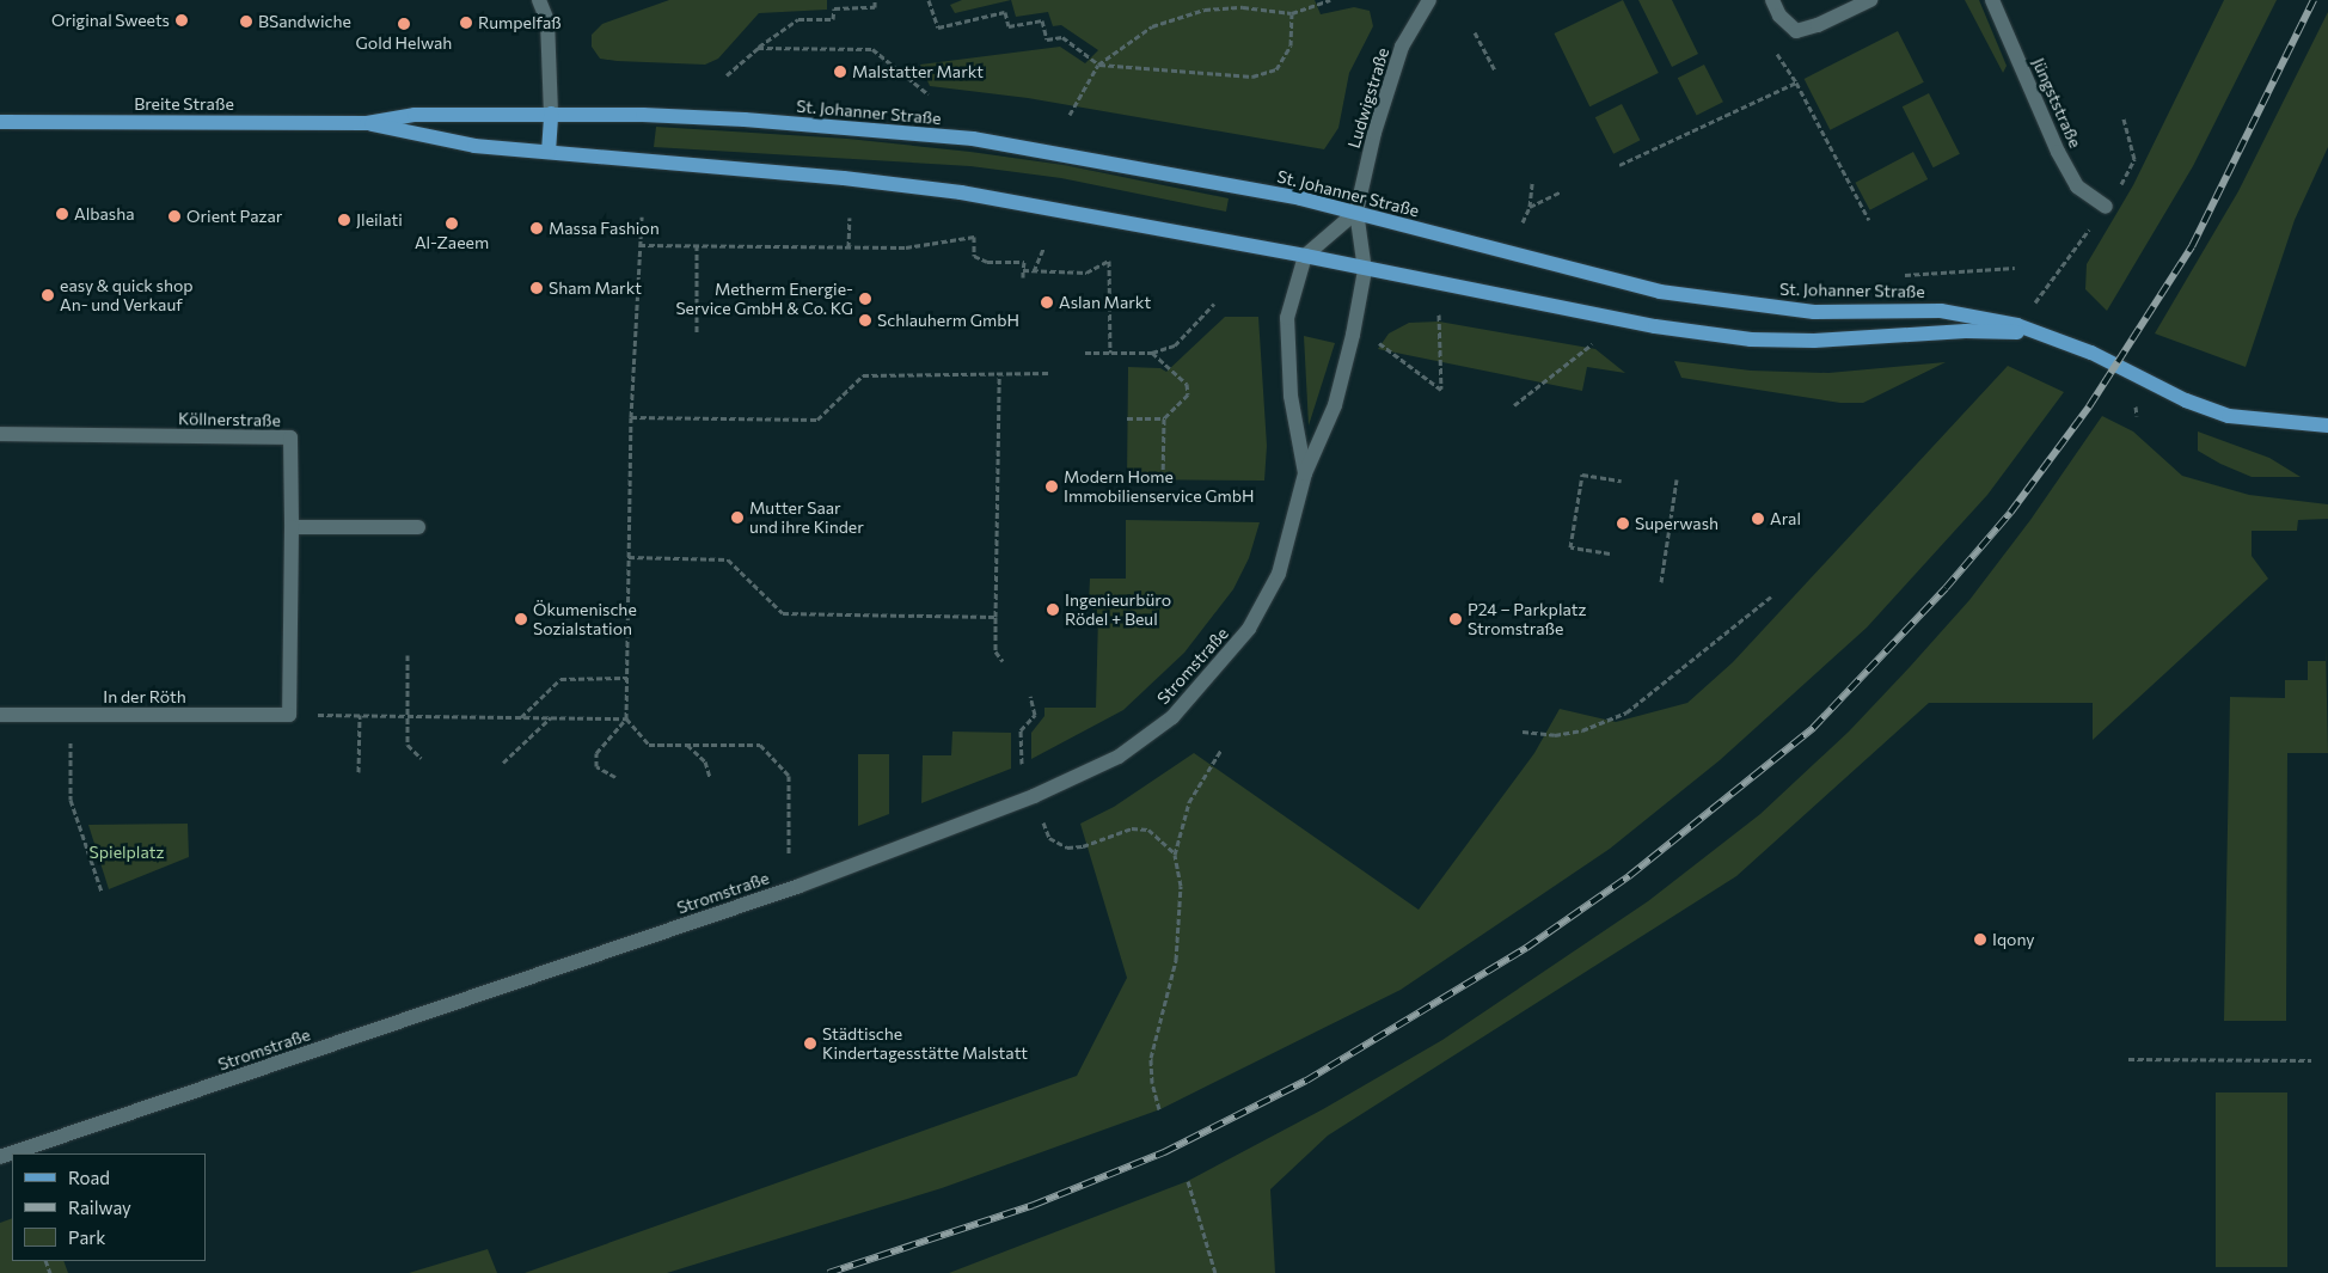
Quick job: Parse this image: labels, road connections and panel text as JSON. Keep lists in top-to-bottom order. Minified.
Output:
{"streets":{"main road":["Breite Straße","St. Johanner Straße"],"street":["Ludwigstraße","Jüngststraße","Köllnerstraße","Stromstraße","In der Röth"]},"crossings":[["Ludwigstraße","St. Johanner Straße"],["Ludwigstraße","Stromstraße"],["Breite Straße","St. Johanner Straße"],["St. Johanner Straße","Stromstraße"],["Köllnerstraße","In der Röth"]],"parks":["Spielplatz"],"places":["Original Sweets","BSandwiche","Rumpelfaß","Gold Helwah","Malstatter Markt","Albasha","Orient Pazar","Jleilati","Al-Zaeem","Massa Fashion","Sham Markt","easy & quick shop An- und Verkauf","Metherm Energie- Service GmbH & Co. KG","Aslan Markt","Schlauherm GmbH","Modern Home Immobilienservice GmbH","Mutter Saar und ihre Kinder","Aral","Superwash","Ingenieurbüro Rödel + Beul","Ökumenische Sozialstation","P24 – Parkplatz Stromstraße","Iqony","Städtische Kindertagesstätte Malstatt"],"legend":["Road","Railway","Park"]}
